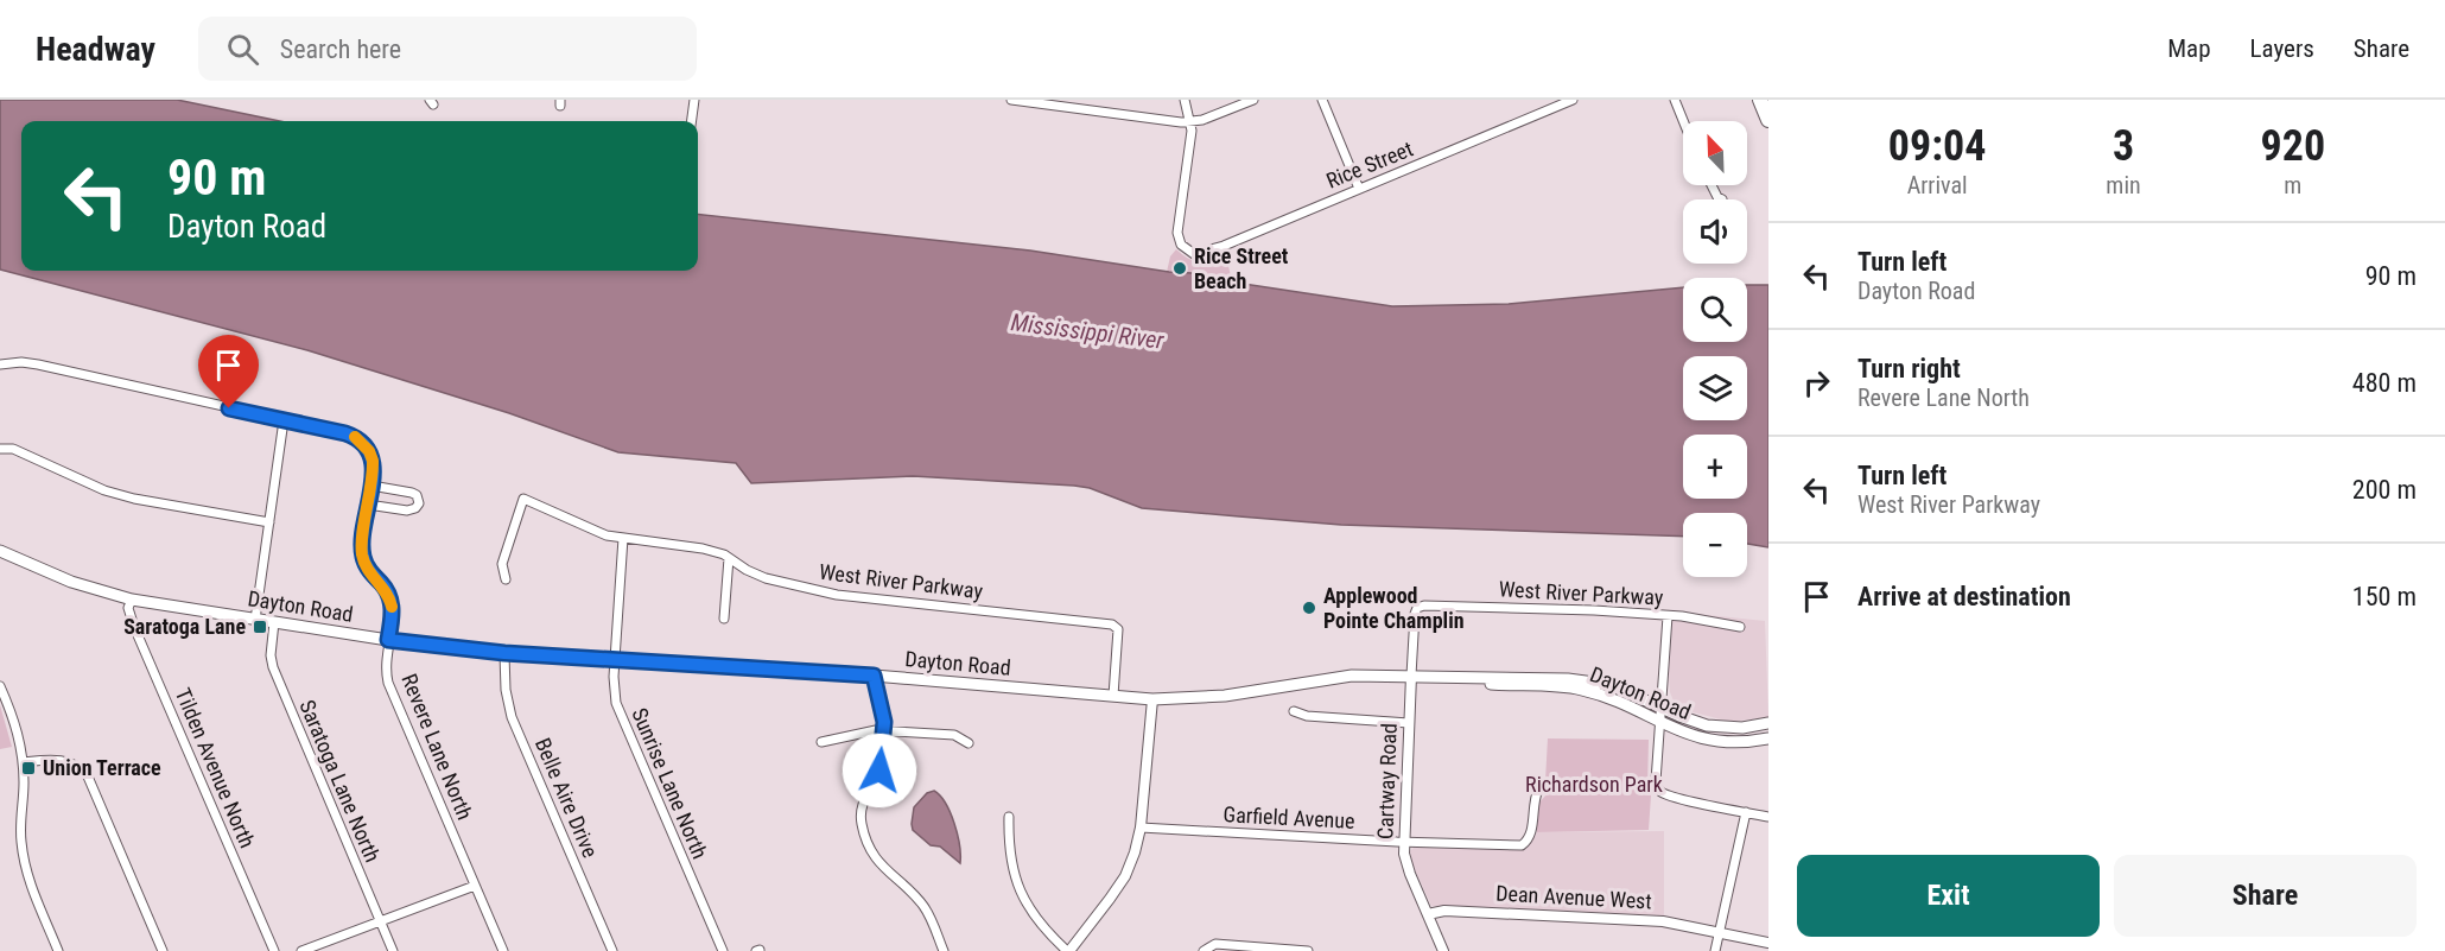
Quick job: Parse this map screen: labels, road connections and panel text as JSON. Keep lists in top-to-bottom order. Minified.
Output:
{"streets":{"main road":["Dayton Road"],"street":["Rice Street","West River Parkway","Revere Lane North","Tilden Avenue North","Saratoga Lane North","Cartway Road","Sunrise Lane North","Belle Aire Drive","Garfield Avenue","Dean Avenue West"]},"crossings":[["West River Parkway","Dayton Road"],["West River Parkway","Cartway Road"],["West River Parkway","Sunrise Lane North"],["Dayton Road","Revere Lane North"],["Dayton Road","Tilden Avenue North"],["Dayton Road","Saratoga Lane North"],["Dayton Road","Cartway Road"],["Dayton Road","Sunrise Lane North"],["Dayton Road","Belle Aire Drive"],["Cartway Road","Garfield Avenue"],["Cartway Road","Dean Avenue West"]],"water":["Mississippi River"],"parks":["Richardson Park"],"places":{"other":["Rice Street Beach","Applewood Pointe Champlin"],"transit":["Saratoga Lane","Union Terrace"]},"north":"top left","page":{"header":"Headway","search":"Search here","nav":["Map","Layers","Share"],"eta":["09:04","Arrival","3","min","920","m"],"map_buttons":["+","−"],"turn":["90 m","Dayton Road"],"list":[{"name":"Turn left","note":"Dayton Road","value":"90 m"},{"name":"Turn right","note":"Revere Lane North","value":"480 m"},{"name":"Turn left","note":"West River Parkway","value":"200 m"},{"name":"Arrive at destination","value":"150 m"}],"buttons":["Exit","Share"]}}
